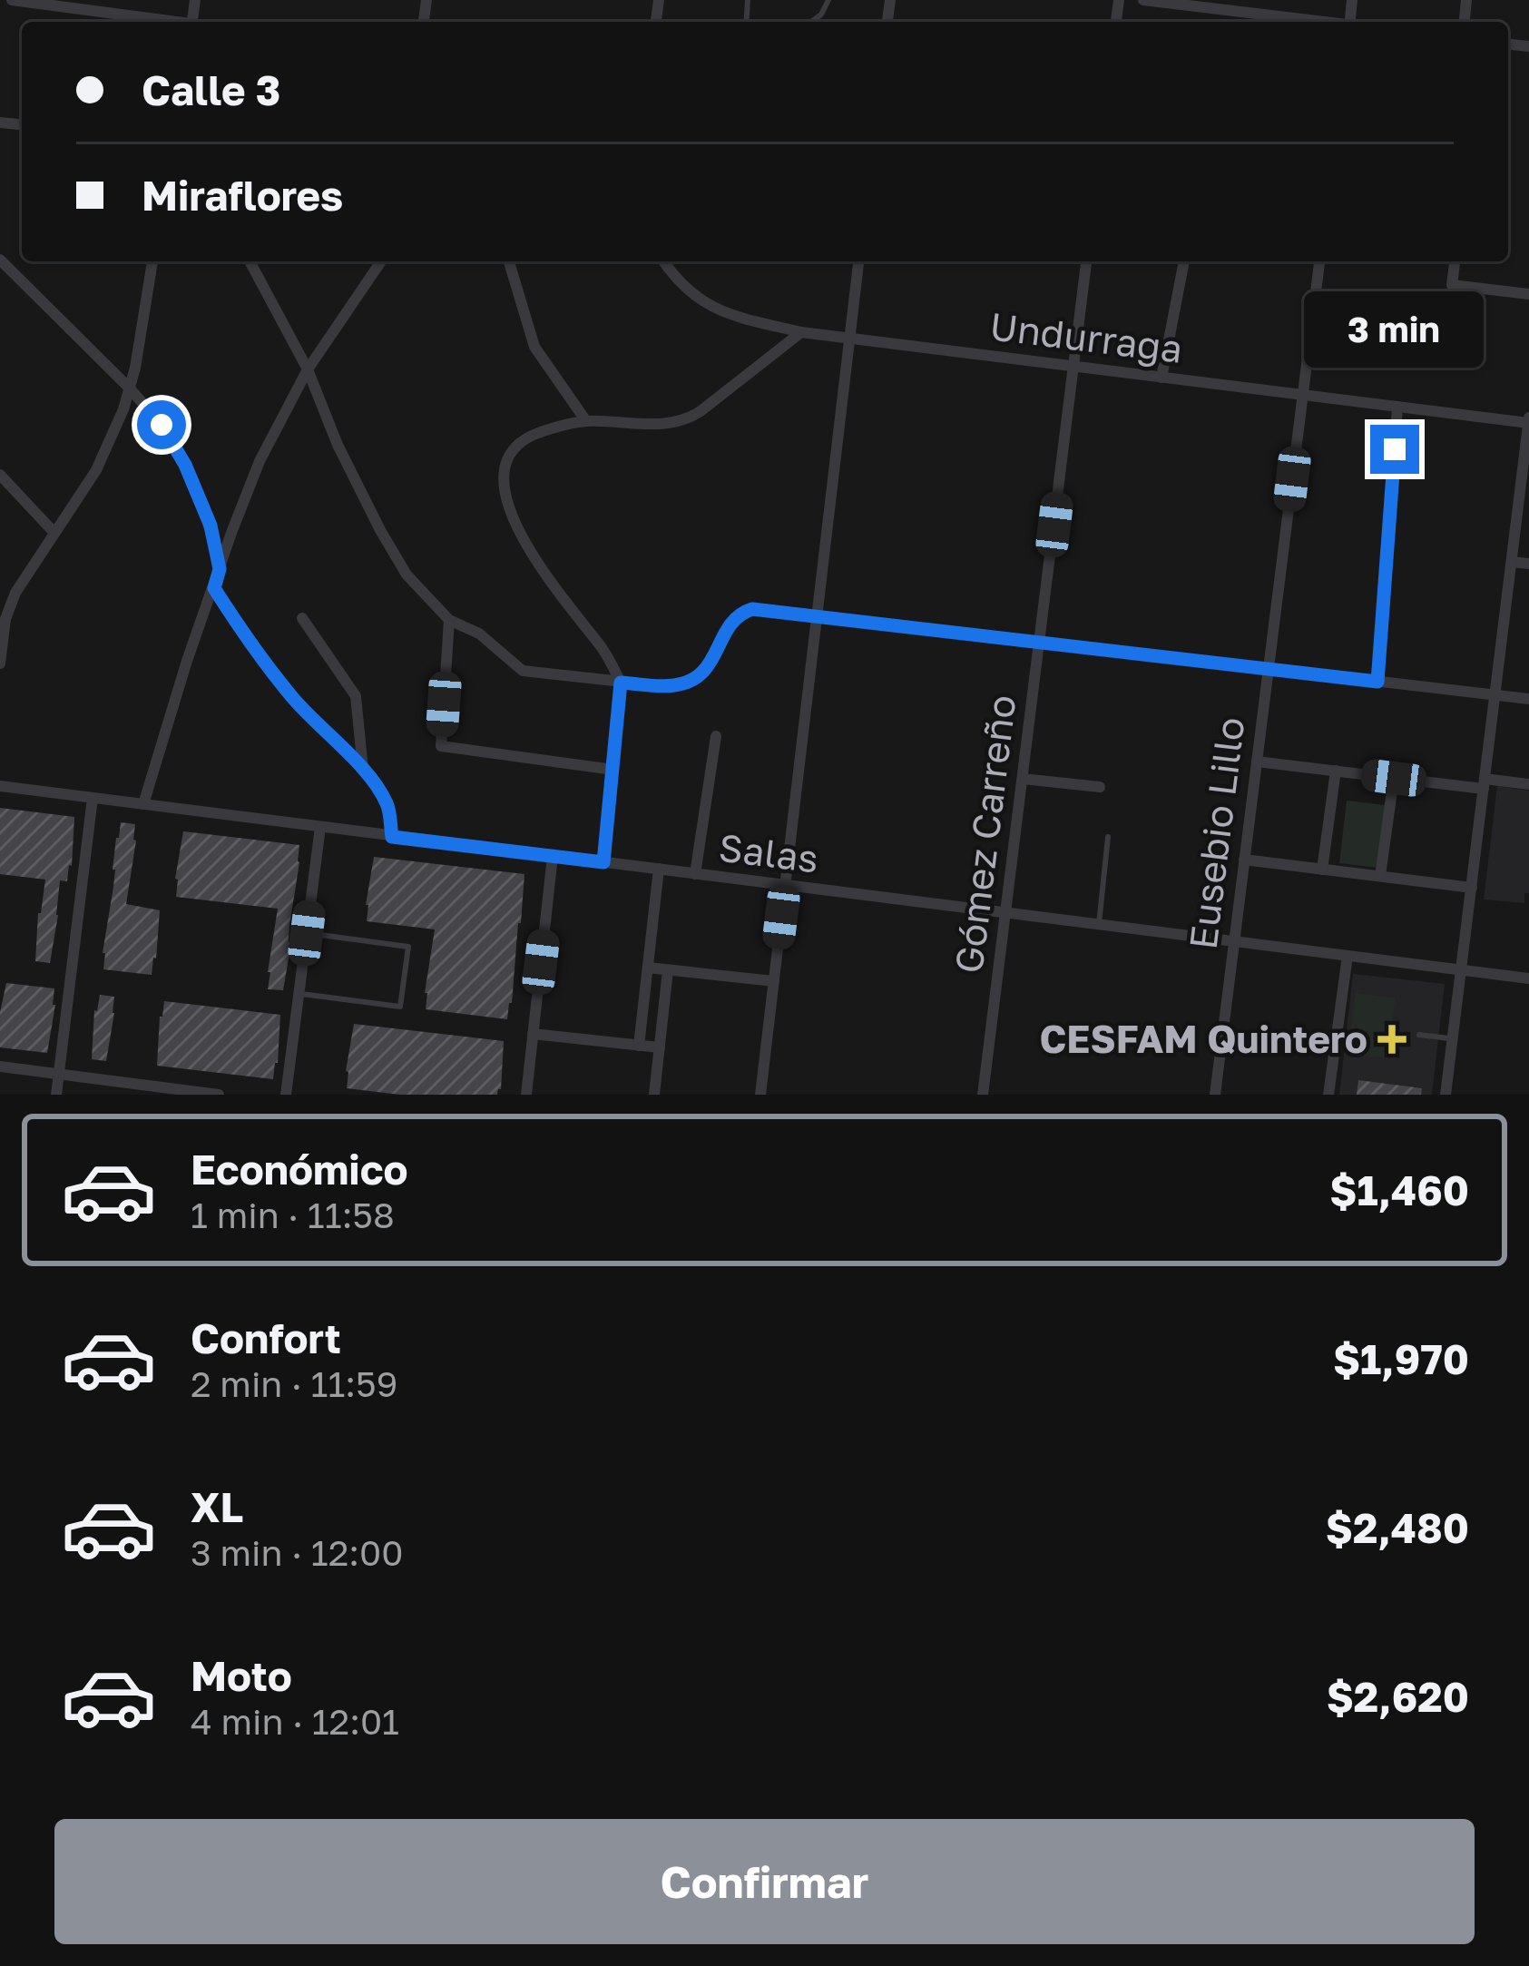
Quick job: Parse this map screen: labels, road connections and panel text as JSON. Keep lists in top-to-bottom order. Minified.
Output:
{"streets":{"street":["Undurraga","Eusebio Lillo","Gómez Carreño","Salas"]},"crossings":[["Undurraga","Eusebio Lillo"],["Undurraga","Gómez Carreño"],["Eusebio Lillo","Salas"],["Gómez Carreño","Salas"]],"places":{"health":["CESFAM Quintero"]},"page":{"banner":["Calle 3","Miraflores"],"bubble":"3 min","list":[{"name":"Económico","note":"1 min · 11:58","value":"$1,460"},{"name":"Confort","note":"2 min · 11:59","value":"$1,970"},{"name":"XL","note":"3 min · 12:00","value":"$2,480"},{"name":"Moto","note":"4 min · 12:01","value":"$2,620"}],"buttons":"Confirmar"}}
